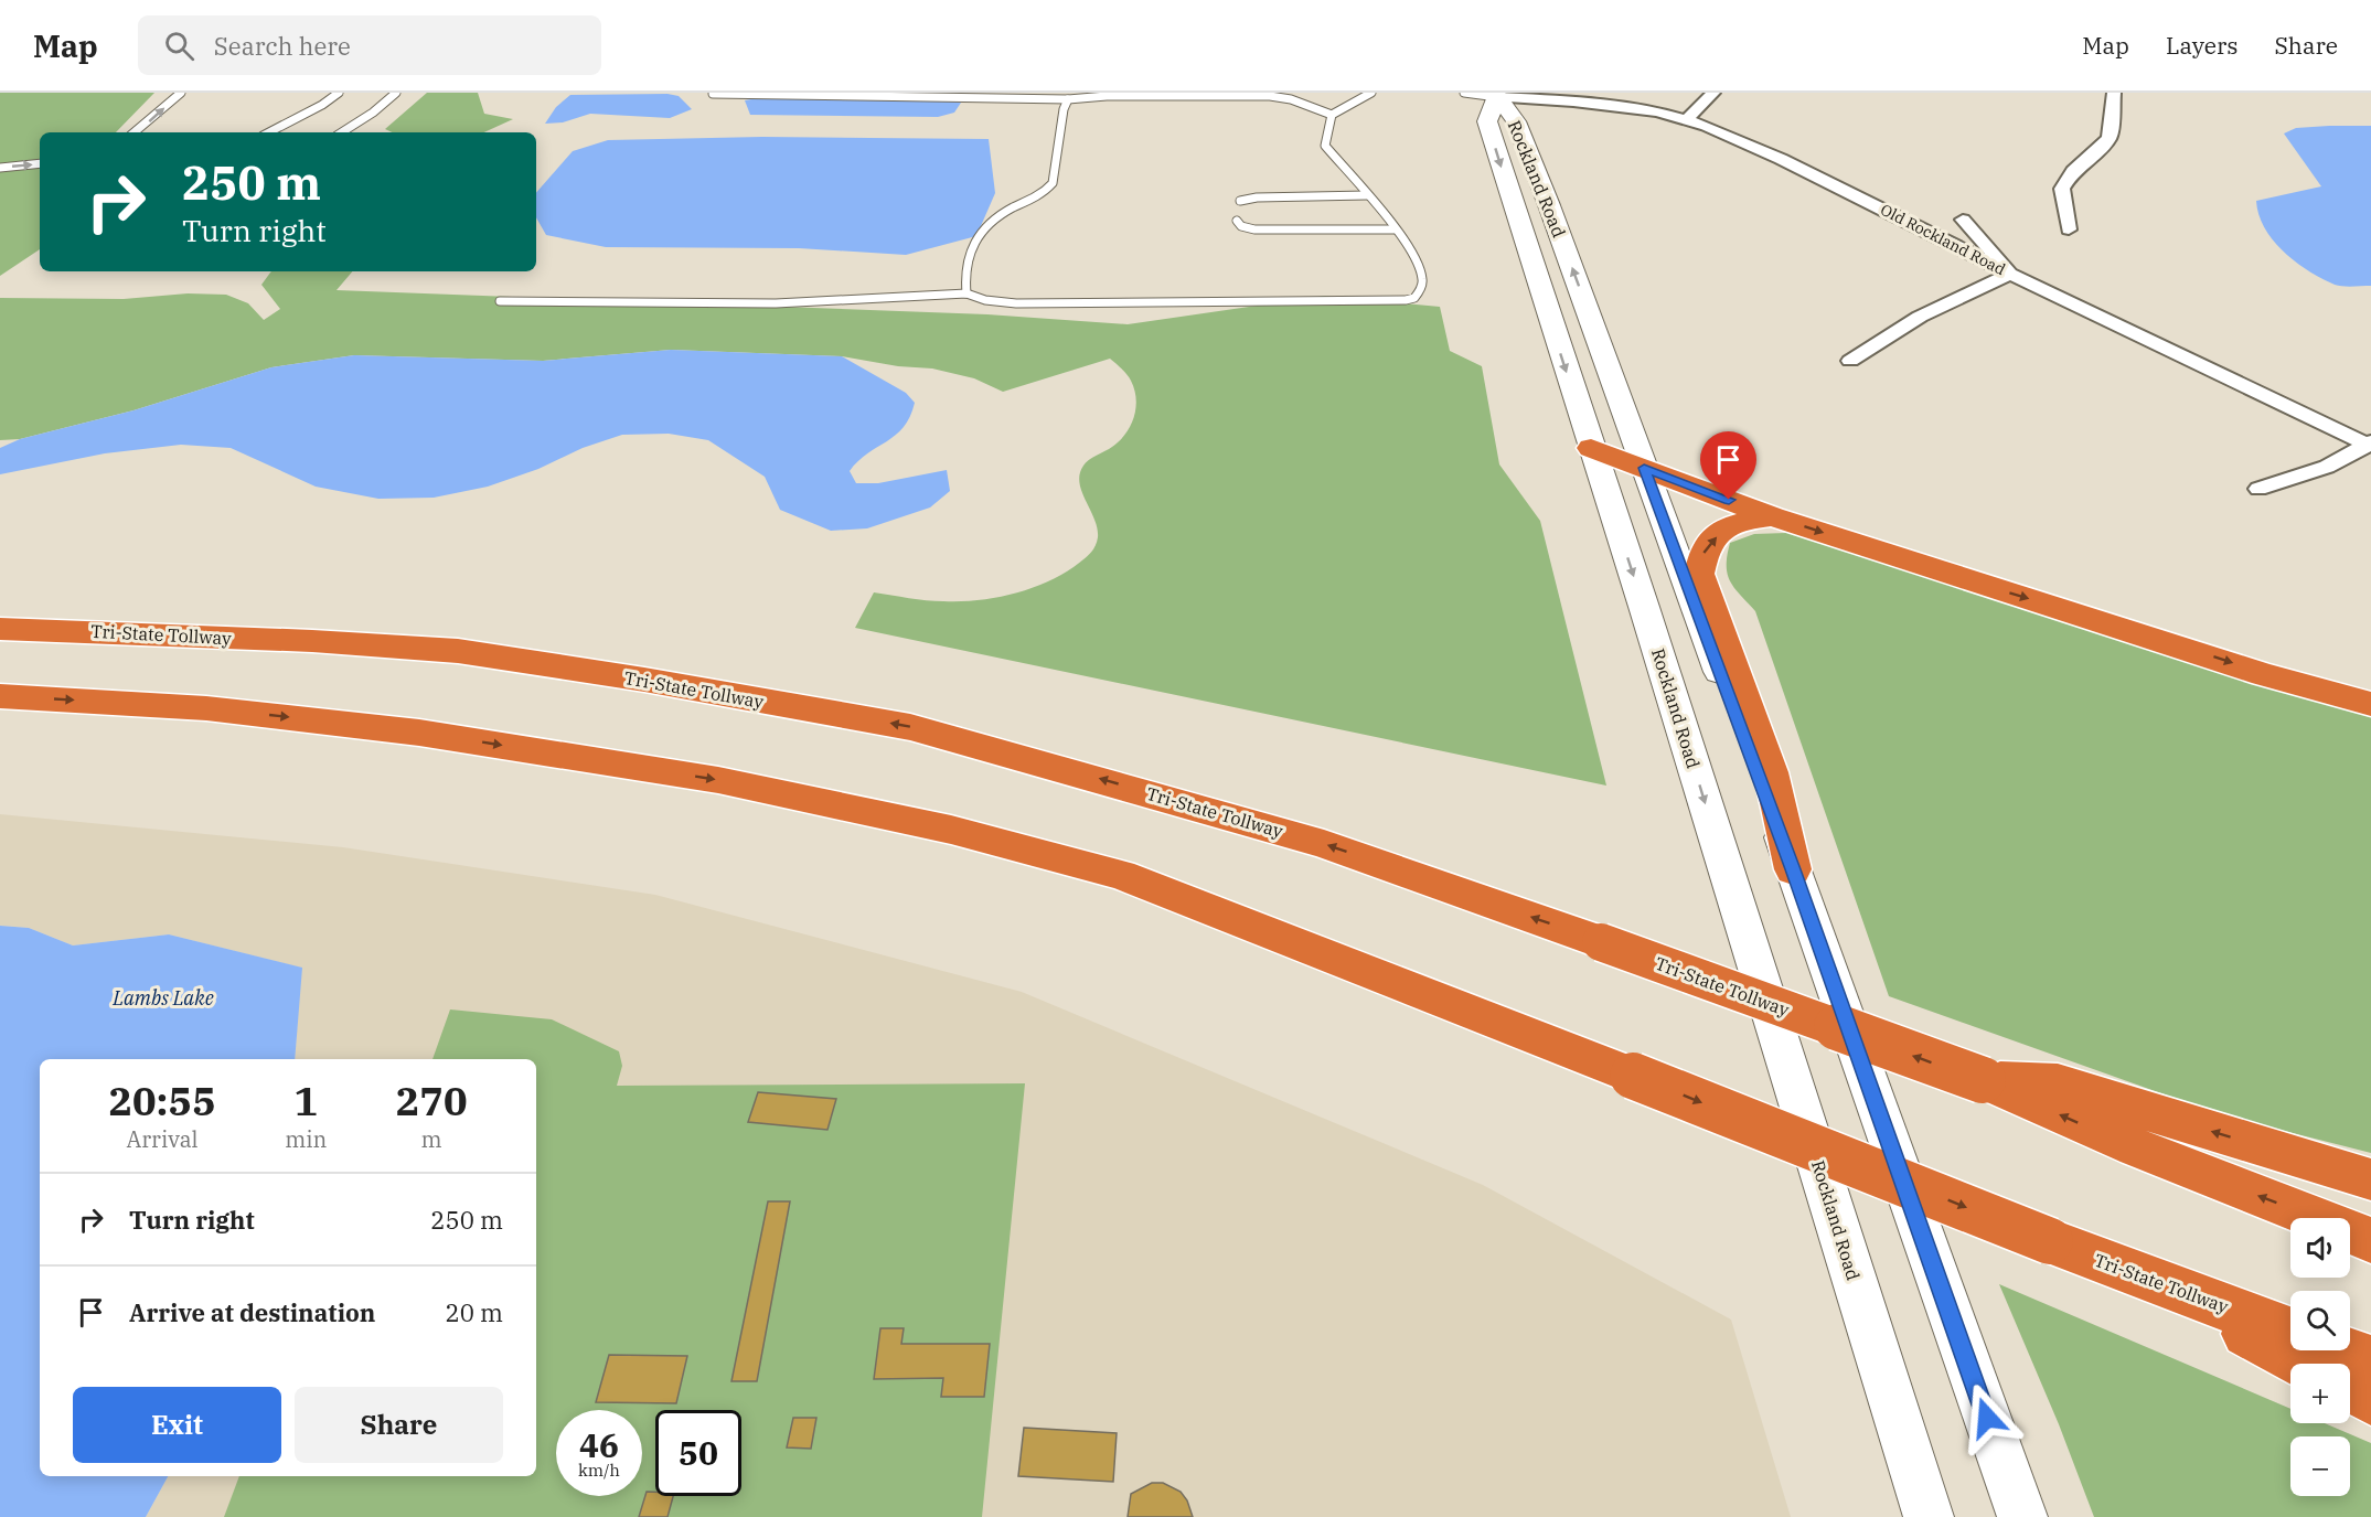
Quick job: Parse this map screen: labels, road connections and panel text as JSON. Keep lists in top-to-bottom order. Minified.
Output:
{"streets":{"highway":["Tri-State Tollway"],"main road":["Rockland Road"],"street":["Old Rockland Road"]},"crossings":[["Rockland Road","Old Rockland Road"]],"water":["Lambs Lake"],"page":{"header":"Map","search":"Search here","nav":["Map","Layers","Share"],"turn":["250 m","Turn right"],"eta":["20:55","Arrival","1","min","270","m"],"list":[{"name":"Turn right","value":"250 m"},{"name":"Arrive at destination","value":"20 m"}],"map_buttons":["+","−"],"buttons":["Exit","Share"],"speed":"46 km/h","limit":"50"}}
